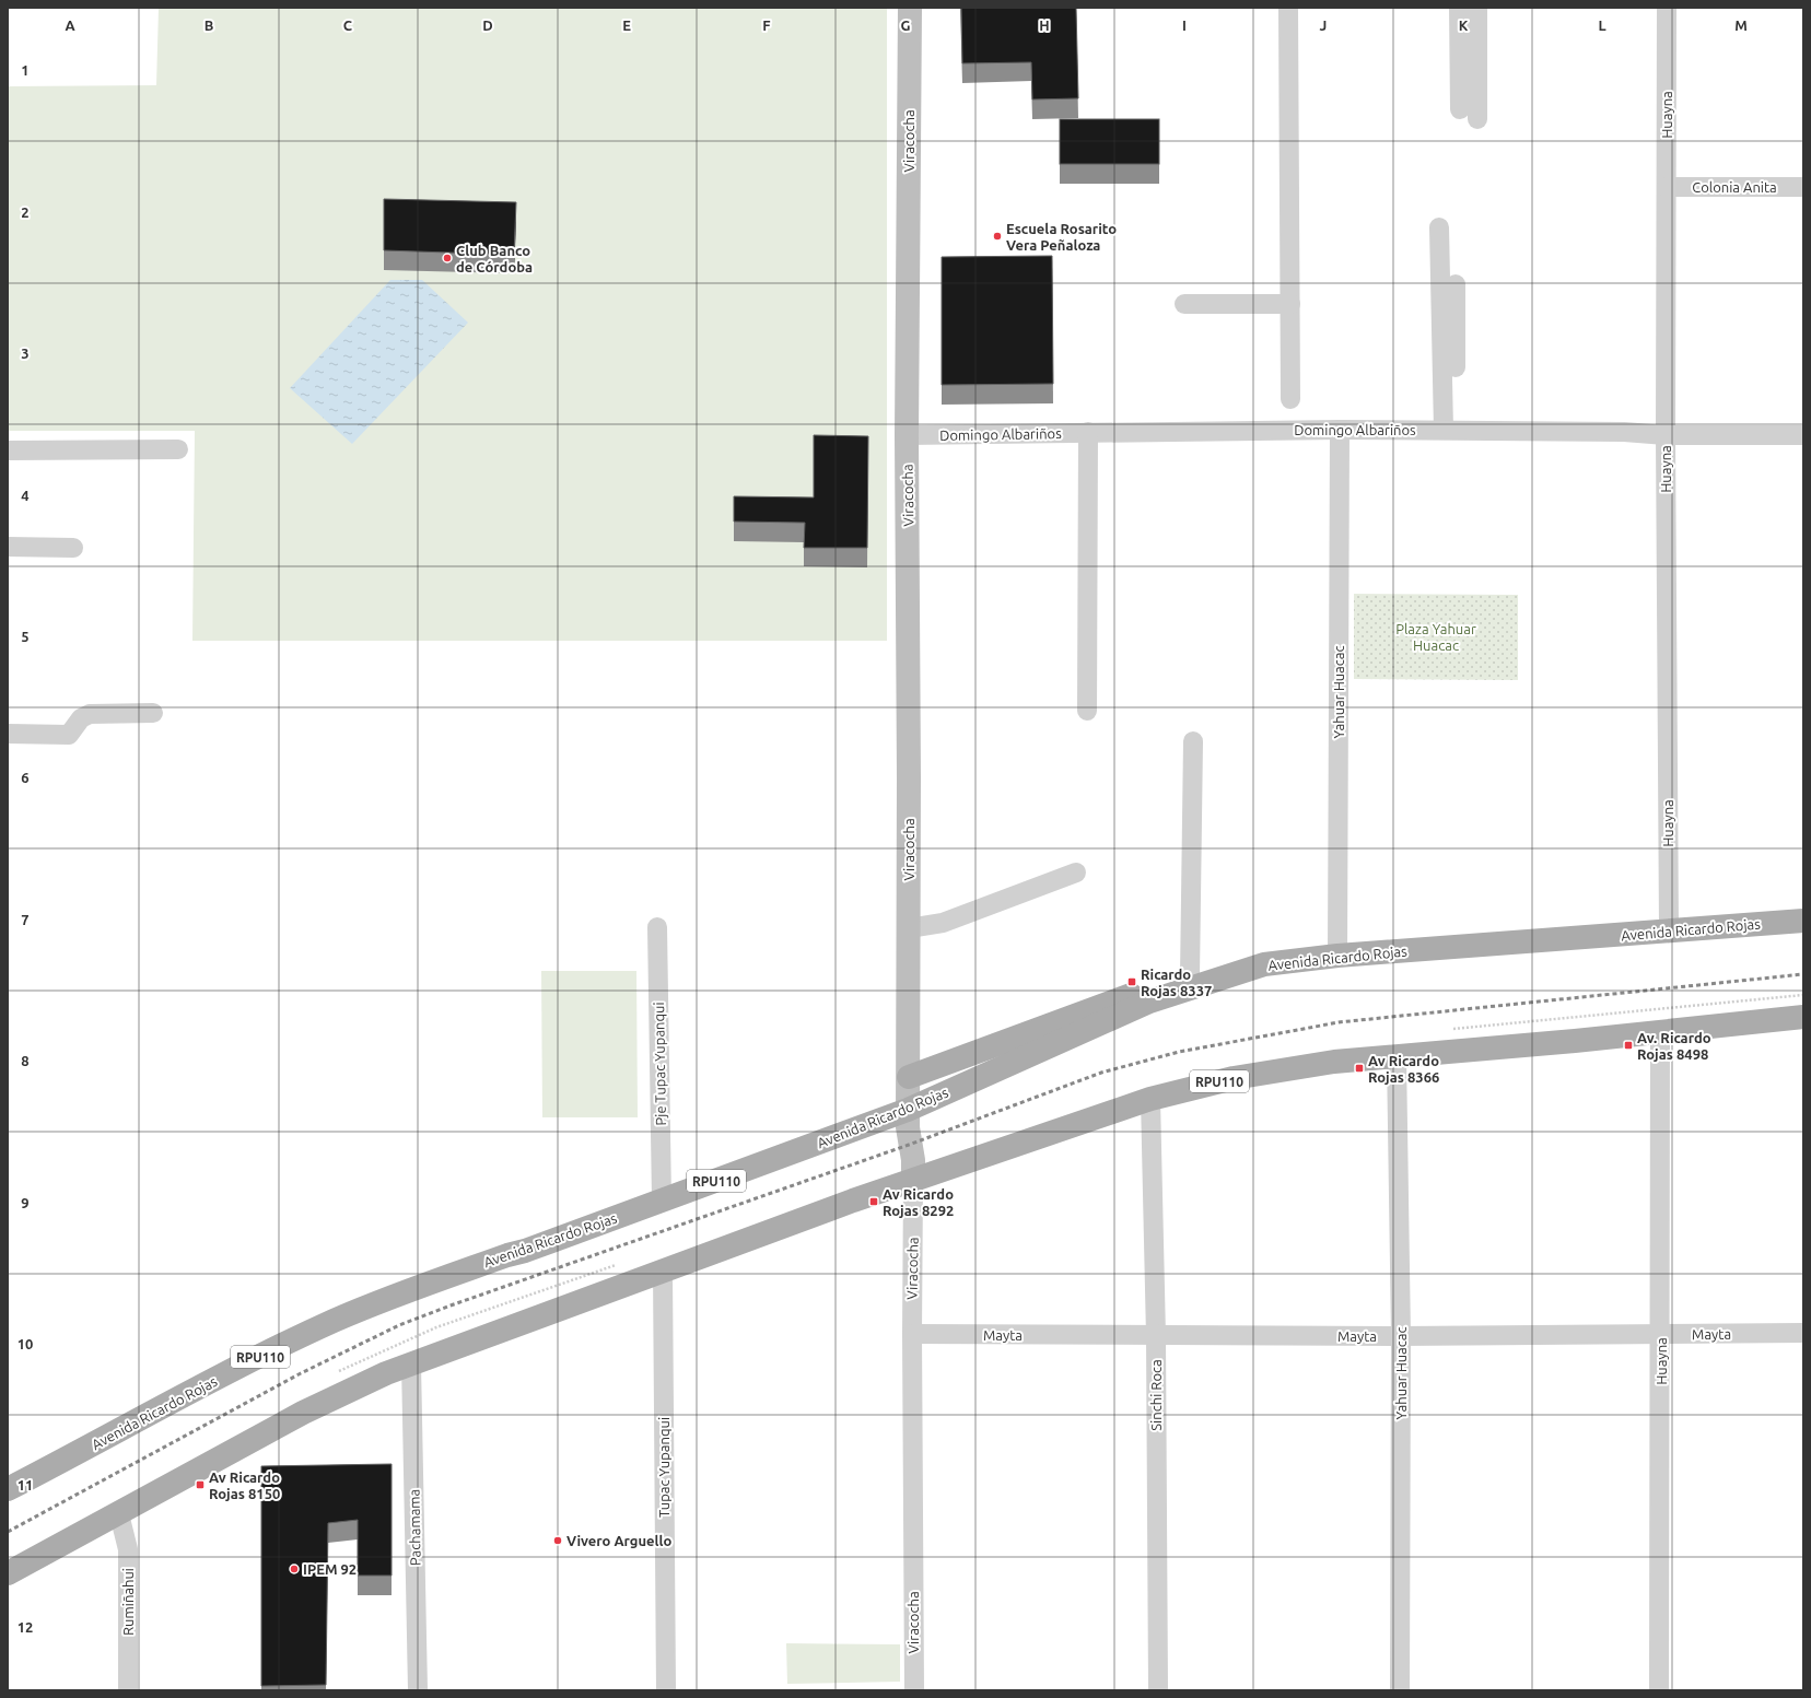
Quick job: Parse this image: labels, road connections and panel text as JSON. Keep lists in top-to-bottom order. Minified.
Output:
{"streets":{"main road":["Viracocha","Avenida Ricardo Rojas","RPU110"],"street":["Huayna","Colonia Anita","Domingo Albariños","Yahuar Huacac","Pje Tupac Yupanqui","Mayta","Sinchi Roca","Tupac Yupanqui","Pachamama","Rumiñahui"]},"crossings":[["Huayna","Colonia Anita"],["Huayna","Domingo Albariños"],["Huayna","Avenida Ricardo Rojas"],["Huayna","RPU110"],["Huayna","Mayta"],["Viracocha","Domingo Albariños"],["Viracocha","Avenida Ricardo Rojas"],["Viracocha","RPU110"],["Viracocha","Mayta"],["Domingo Albariños","Yahuar Huacac"],["Yahuar Huacac","Avenida Ricardo Rojas"],["Yahuar Huacac","RPU110"],["Yahuar Huacac","Mayta"],["Avenida Ricardo Rojas","Pje Tupac Yupanqui"],["RPU110","Sinchi Roca"],["RPU110","Tupac Yupanqui"],["RPU110","Pachamama"],["RPU110","Rumiñahui"],["Mayta","Sinchi Roca"]],"parks":["Plaza Yahuar Huacac"],"places":{"other":["Escuela Rosarito Vera Peñaloza","Club Banco de Córdoba","Vivero Arguello","IPEM 92"],"transit":["Ricardo Rojas 8337","Av. Ricardo Rojas 8498","Av Ricardo Rojas 8366","Av Ricardo Rojas 8292","Av Ricardo Rojas 8150"]},"grid":{"columns":["A","B","C","D","E","F","G","H","I","J","K","L","M"],"rows":["1","2","3","4","5","6","7","8","9","10","11","12"]}}
